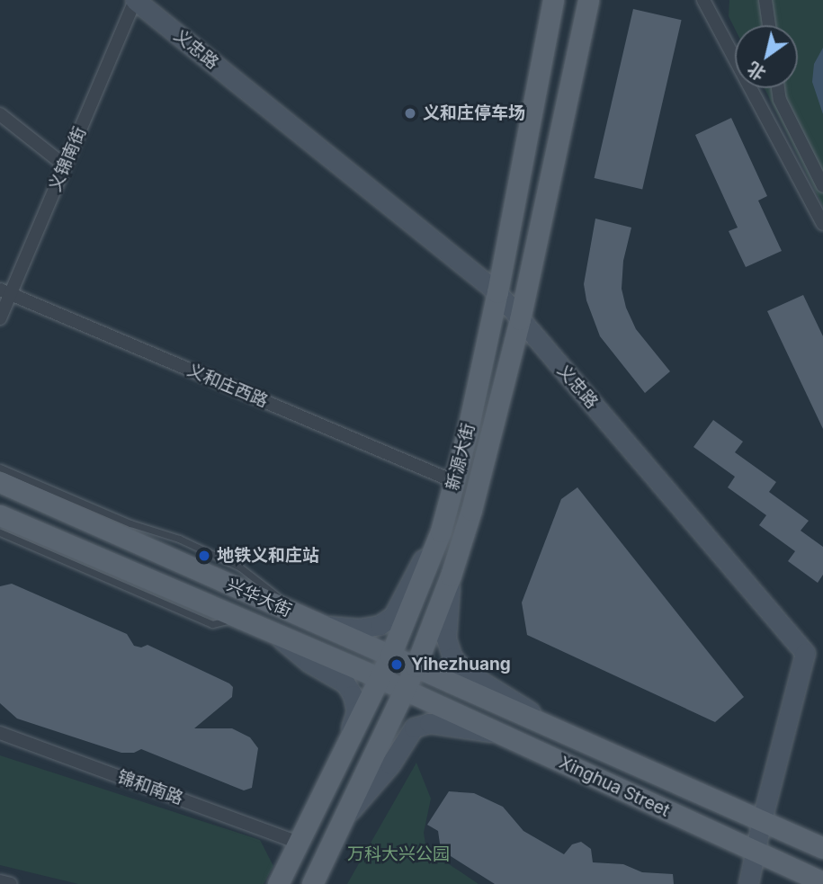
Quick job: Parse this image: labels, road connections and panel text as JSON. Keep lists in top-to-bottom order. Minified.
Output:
{"streets":{"main road":["新源大街","兴华大街","Xinghua Street"],"street":["义忠路","义锦南街","义和庄西路","锦和南路"]},"crossings":[["义忠路","义锦南街"],["义忠路","新源大街"],["义锦南街","义和庄西路"],["义和庄西路","新源大街"],["新源大街","兴华大街"],["新源大街","锦和南路"],["兴华大街","Xinghua Street"]],"parks":["万科大兴公园"],"places":["义和庄停车场","地铁义和庄站","Yihezhuang"],"north":"bottom left"}
